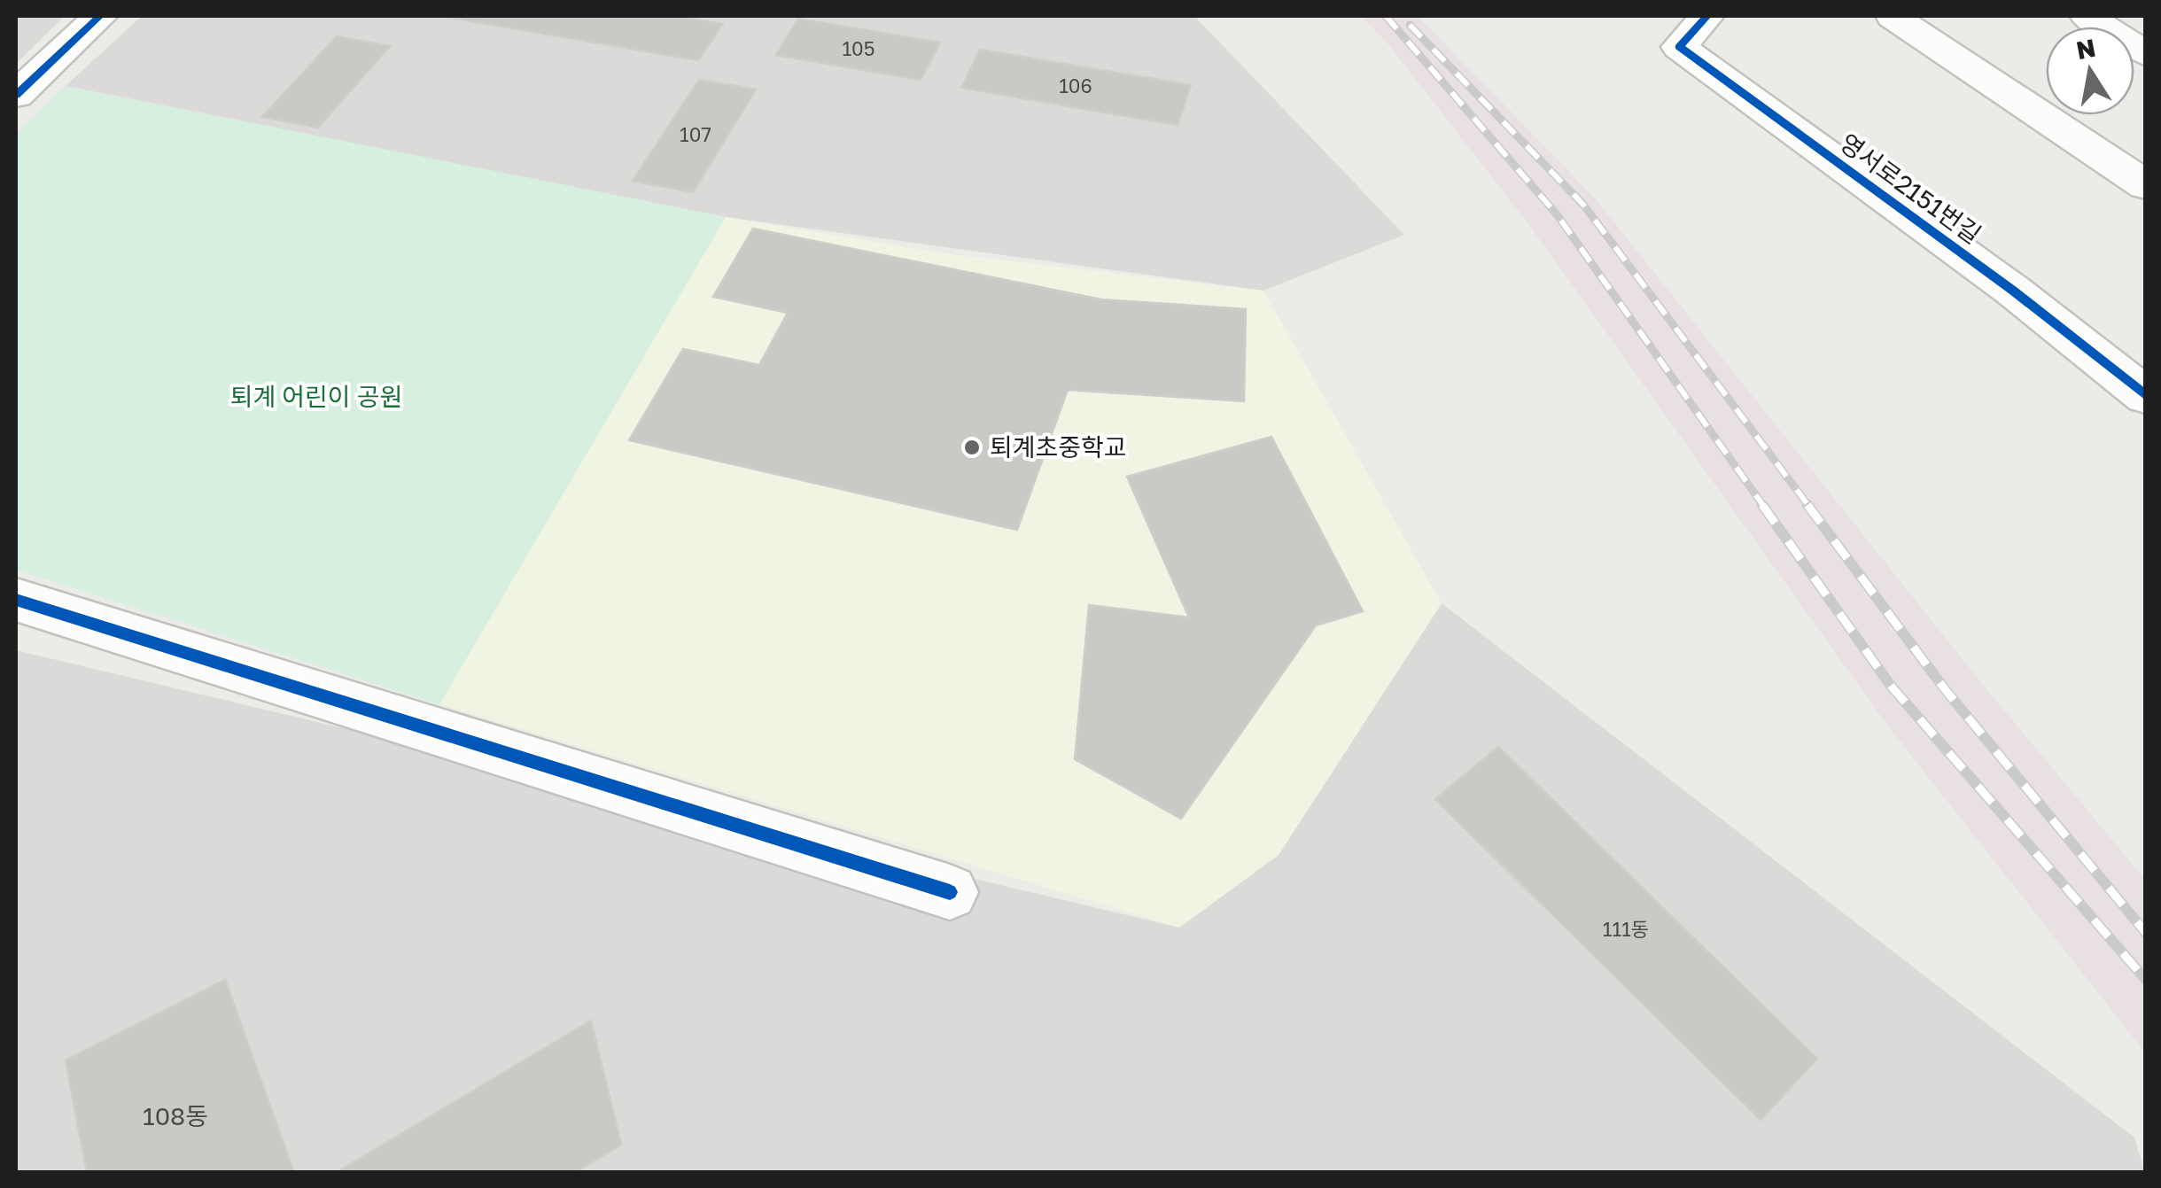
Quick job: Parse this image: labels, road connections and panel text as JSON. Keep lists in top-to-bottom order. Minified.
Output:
{"streets":{"street":["영서로2151번길"]},"parks":["퇴계 어린이 공원"],"places":["퇴계초중학교"],"house_numbers":["105","106","107","111동","108동"],"north":"top"}
